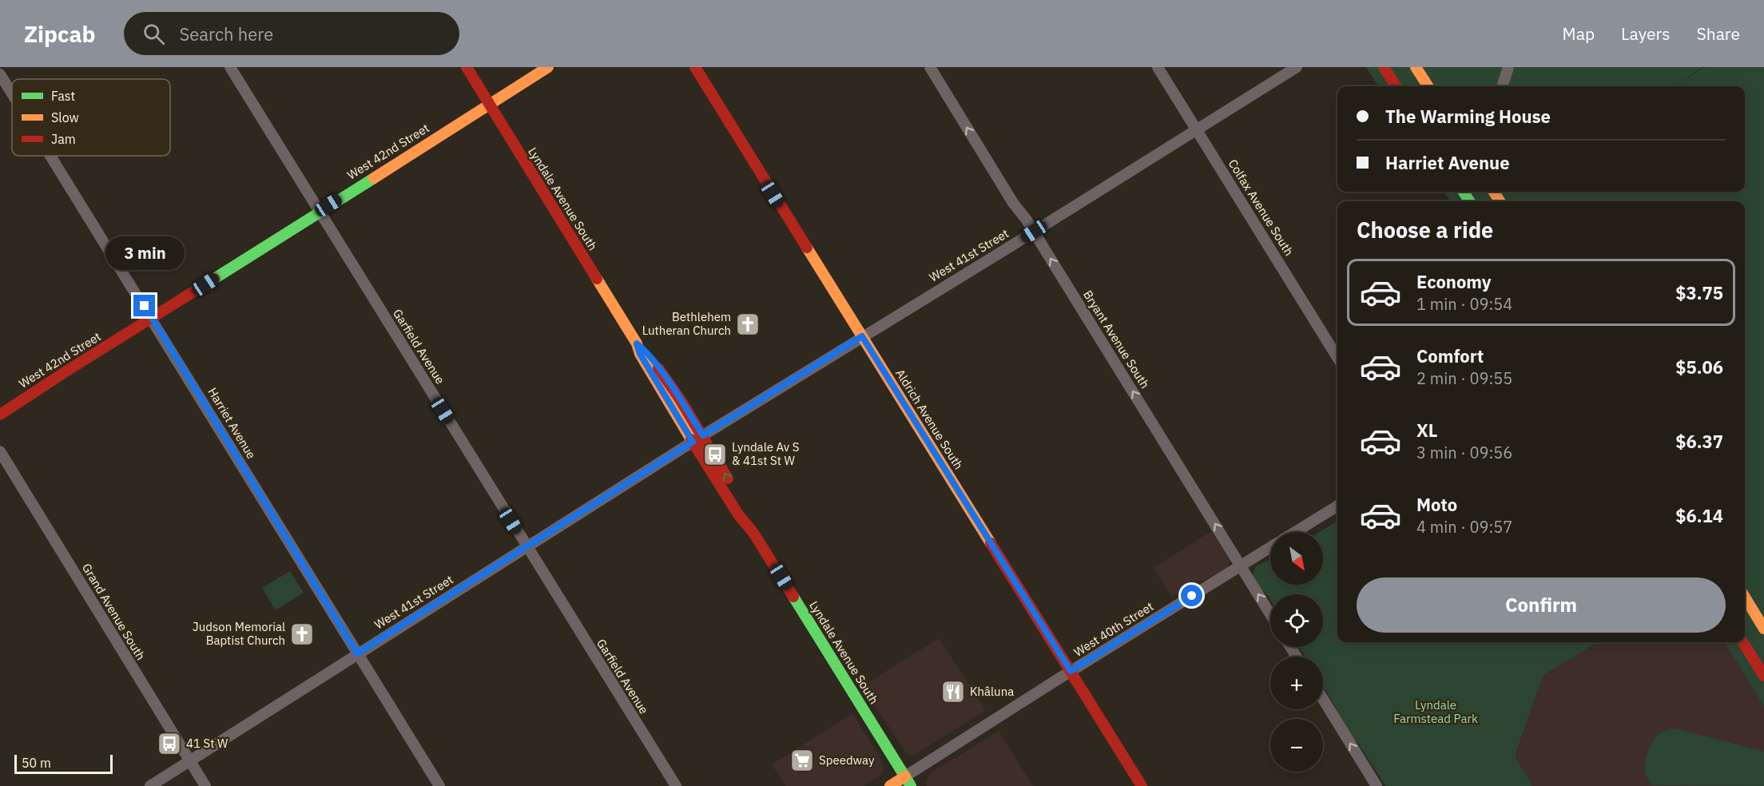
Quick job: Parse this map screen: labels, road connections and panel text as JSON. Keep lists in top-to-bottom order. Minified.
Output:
{"streets":{"street":["West 42nd Street","Lyndale Avenue South","Colfax Avenue South","West 41st Street","Bryant Avenue South","Garfield Avenue","Aldrich Avenue South","Harriet Avenue","Grand Avenue South","West 40th Street"]},"crossings":[["West 42nd Street","Lyndale Avenue South"],["West 42nd Street","Garfield Avenue"],["West 42nd Street","Harriet Avenue"],["Lyndale Avenue South","West 41st Street"],["Lyndale Avenue South","West 40th Street"],["Colfax Avenue South","West 41st Street"],["West 41st Street","Bryant Avenue South"],["West 41st Street","Garfield Avenue"],["West 41st Street","Aldrich Avenue South"],["West 41st Street","Harriet Avenue"],["West 41st Street","Grand Avenue South"],["Bryant Avenue South","West 40th Street"],["Aldrich Avenue South","West 40th Street"]],"one_way":["Bryant Avenue South"],"parks":["Lyndale Farmstead Park"],"places":{"church":["Bethlehem Lutheran Church","Judson Memorial Baptist Church"],"bus stop":["Lyndale Av S & 41st St W","41 St W"],"restaurant":["Khâluna"],"supermarket":["Speedway"]},"legend":["Fast","Slow","Jam"],"scale_bar":"50 m","north":"bottom right","page":{"header":"Zipcab","search":"Search here","nav":["Map","Layers","Share"],"banner":["The Warming House","Harriet Avenue"],"heading":"Choose a ride","bubble":"3 min","list":[{"name":"Economy","note":"1 min · 09:54","value":"$3.75"},{"name":"Comfort","note":"2 min · 09:55","value":"$5.06"},{"name":"XL","note":"3 min · 09:56","value":"$6.37"},{"name":"Moto","note":"4 min · 09:57","value":"$6.14"}],"map_buttons":["+","−"],"buttons":"Confirm","scale":"50 m"}}
